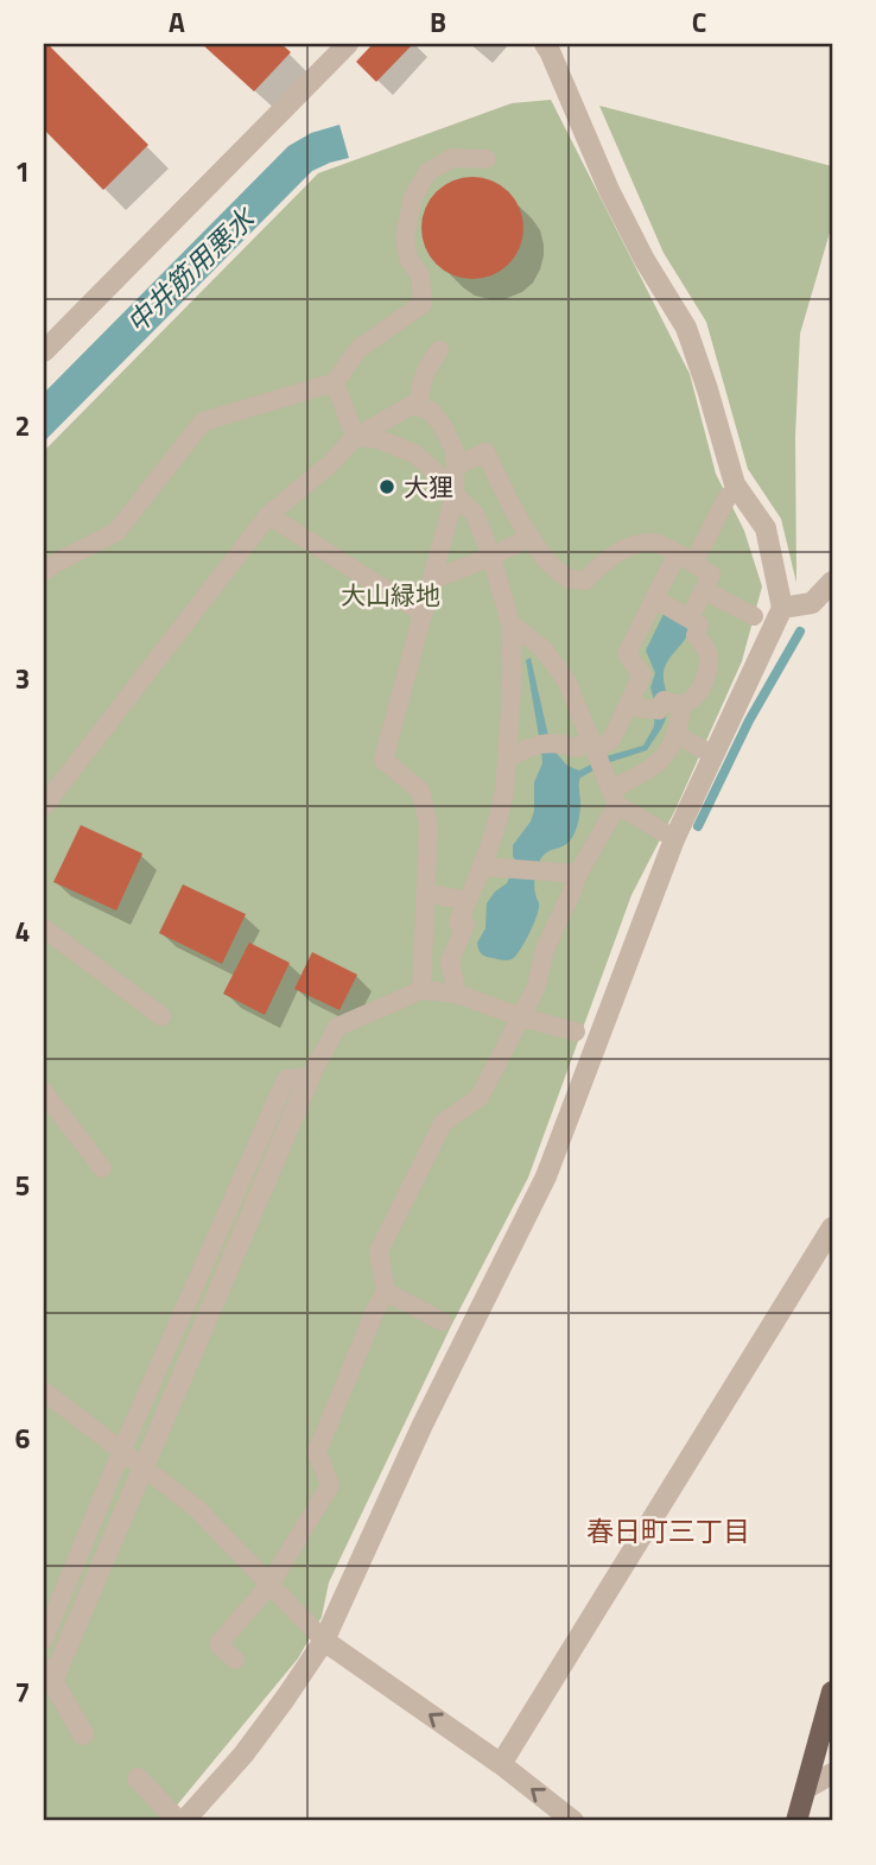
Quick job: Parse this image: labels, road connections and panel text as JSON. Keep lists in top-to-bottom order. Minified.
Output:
{"districts":["春日町三丁目"],"water":["中井筋用悪水"],"parks":["大山緑地"],"places":["大狸"],"grid":{"columns":["A","B","C"],"rows":["1","2","3","4","5","6","7"]}}
